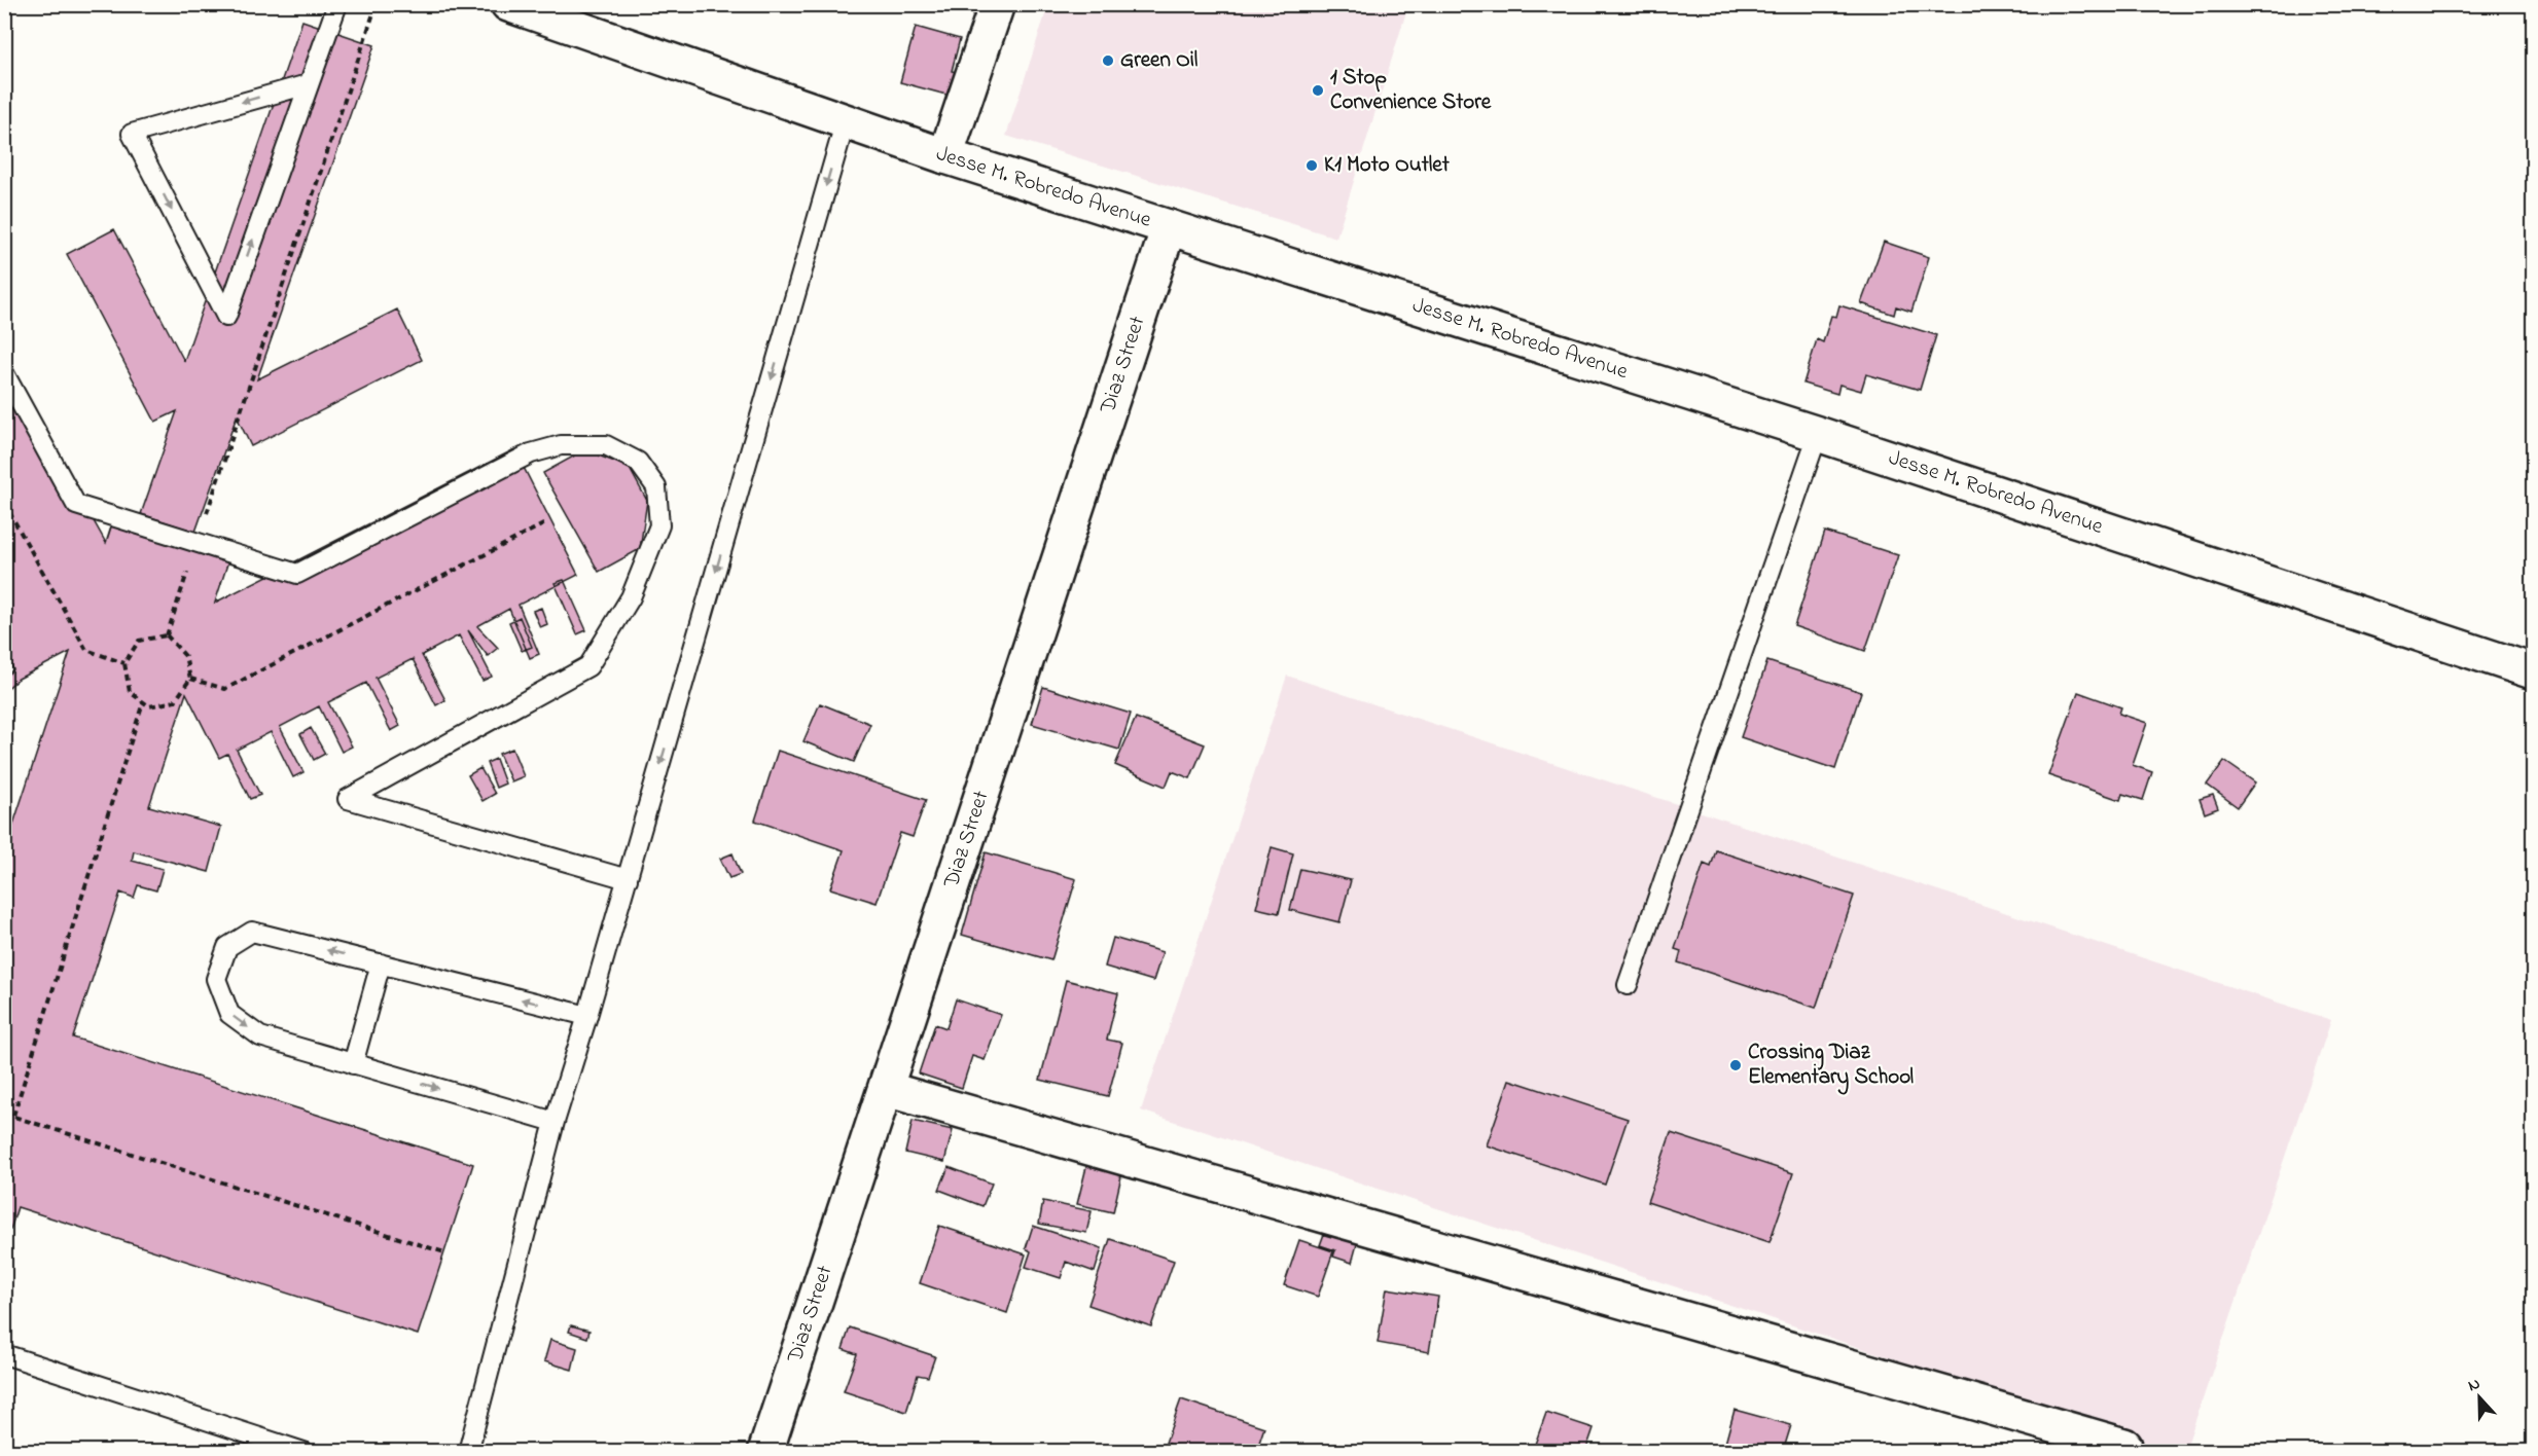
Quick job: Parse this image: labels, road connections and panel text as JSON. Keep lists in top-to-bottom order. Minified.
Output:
{"streets":{"main road":["Jesse M. Robredo Avenue","Diaz Street"]},"crossings":[["Jesse M. Robredo Avenue","Diaz Street"]],"places":["Green Oil","1 Stop Convenience Store","K1 Moto Outlet","Crossing Diaz Elementary School"],"north":"top"}
